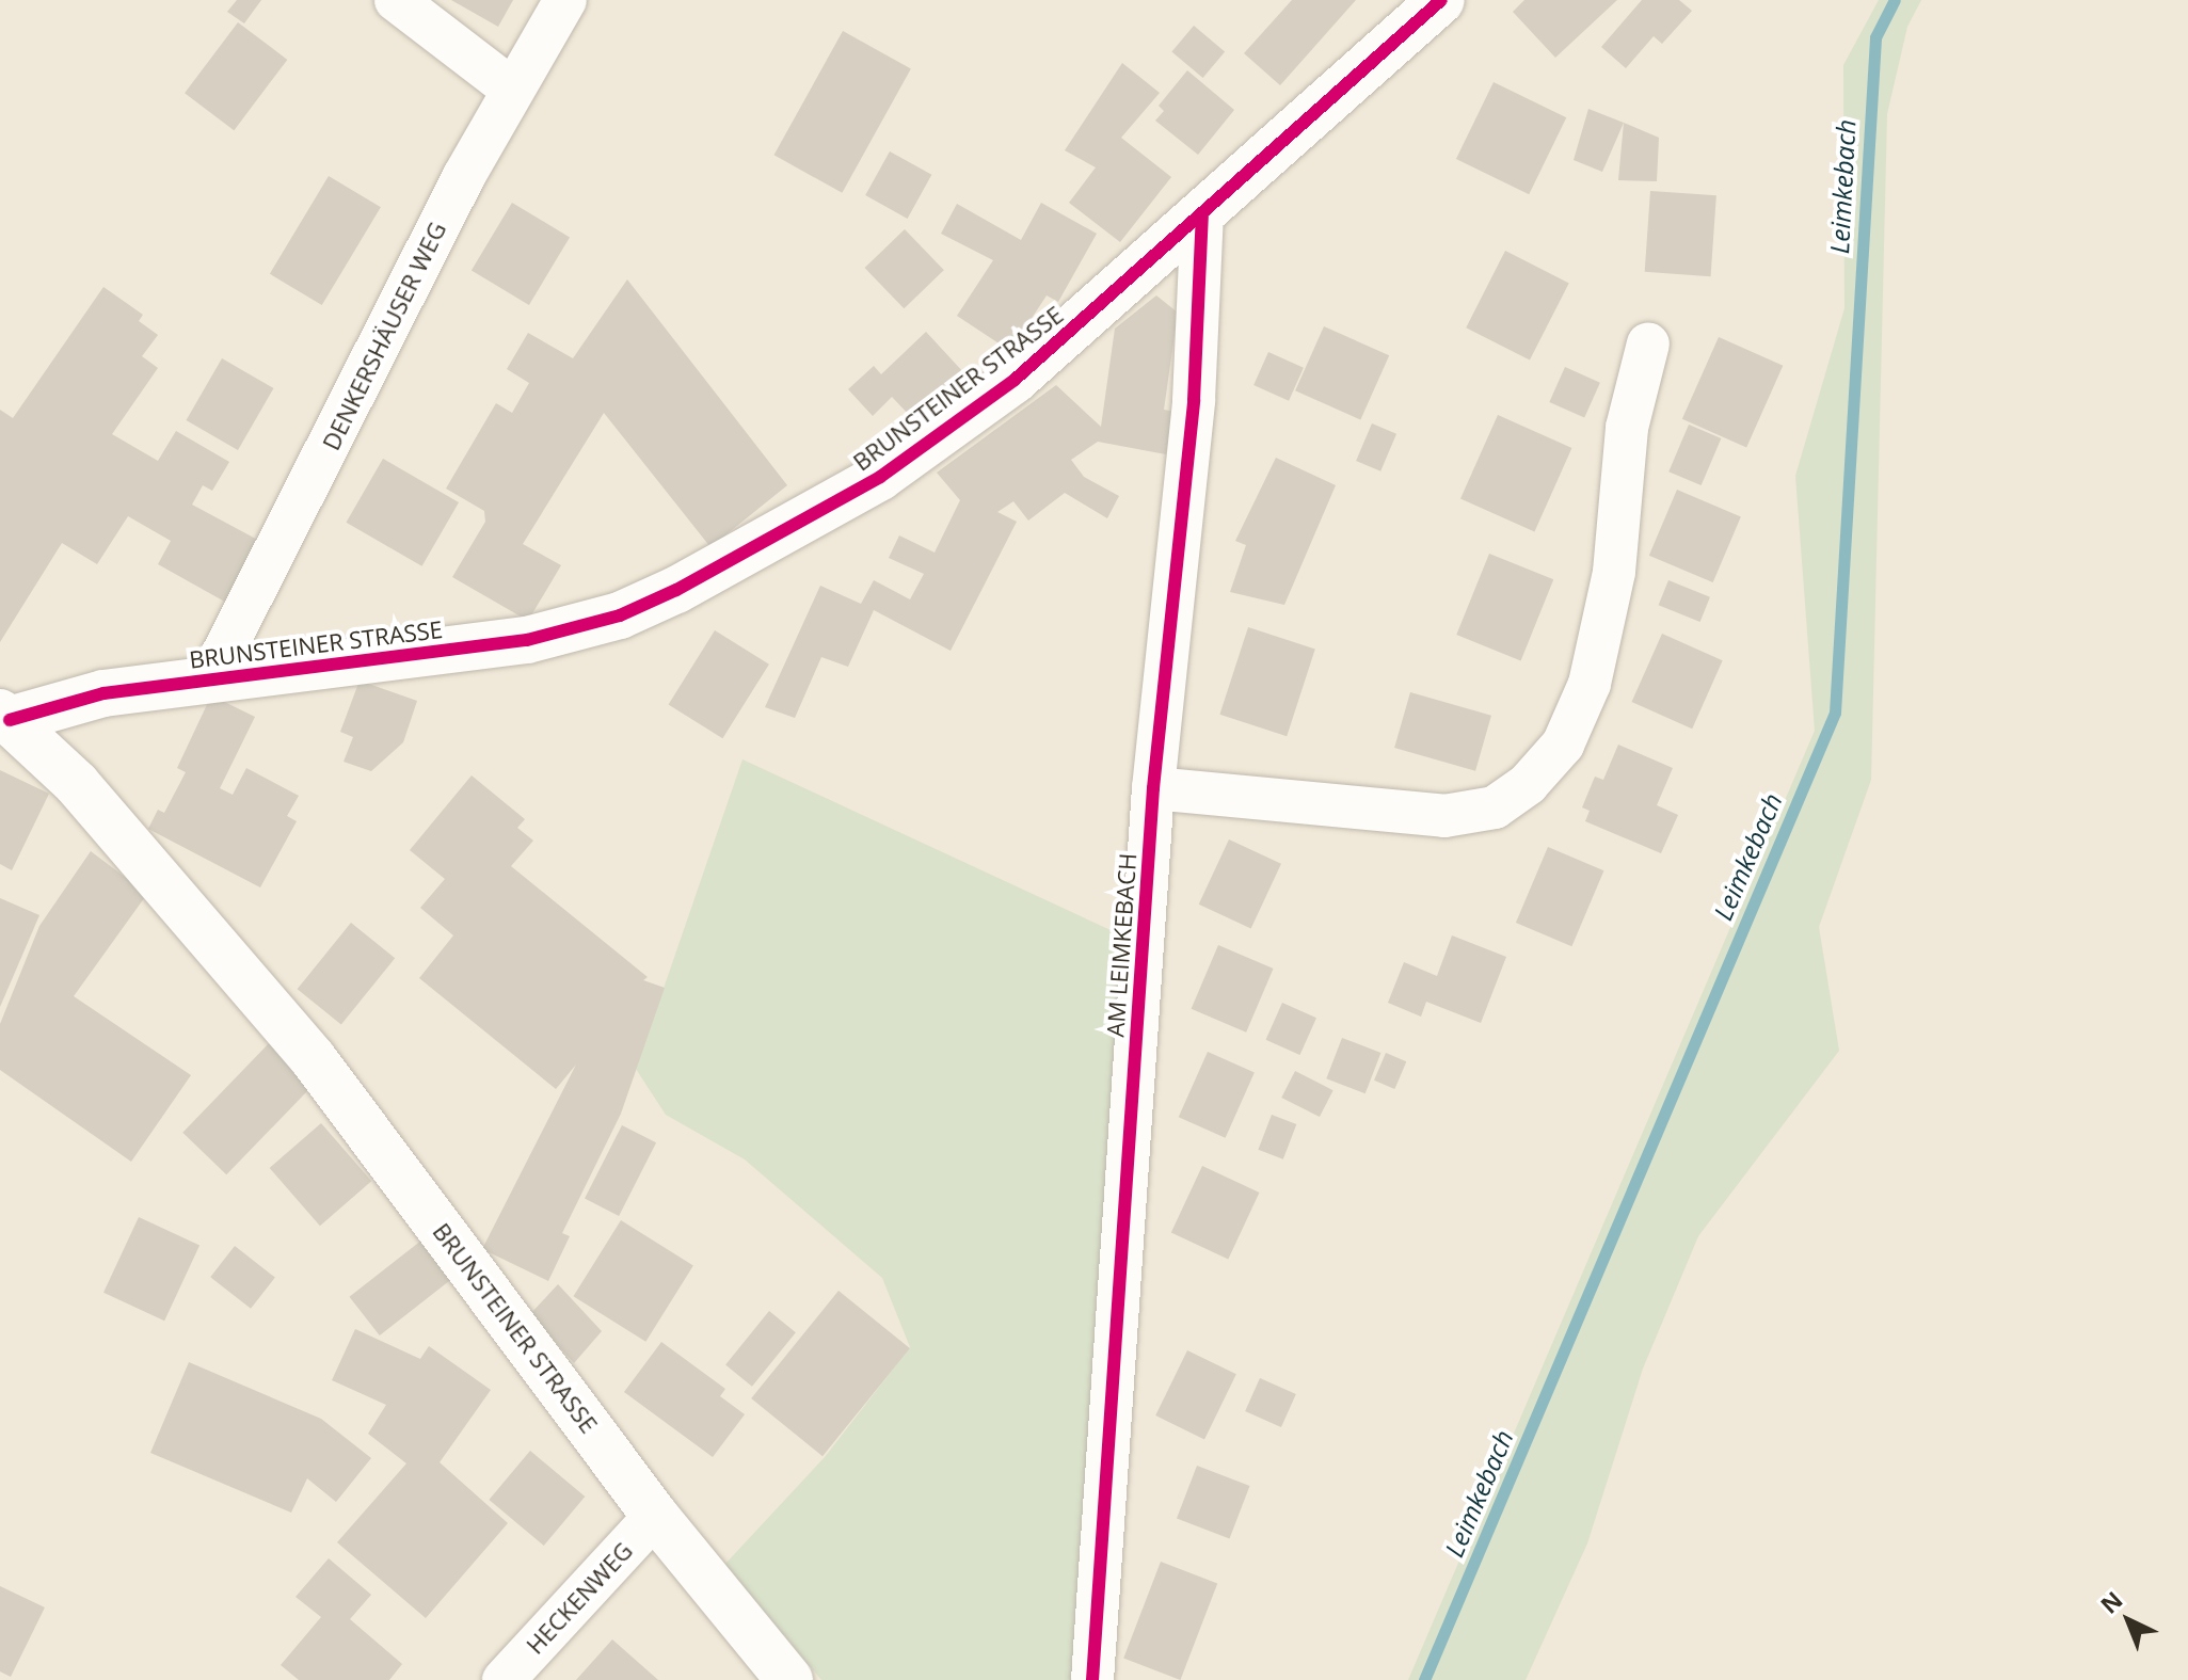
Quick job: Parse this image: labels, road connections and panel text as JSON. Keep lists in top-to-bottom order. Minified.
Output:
{"streets":{"street":["DENKERSHÄUSER WEG","BRUNSTEINER STRASSE","AM LEIMKEBACH","HECKENWEG"]},"crossings":[["DENKERSHÄUSER WEG","BRUNSTEINER STRASSE"],["BRUNSTEINER STRASSE","AM LEIMKEBACH"],["BRUNSTEINER STRASSE","HECKENWEG"]],"water":["Leimkebach"],"north":"top left"}
